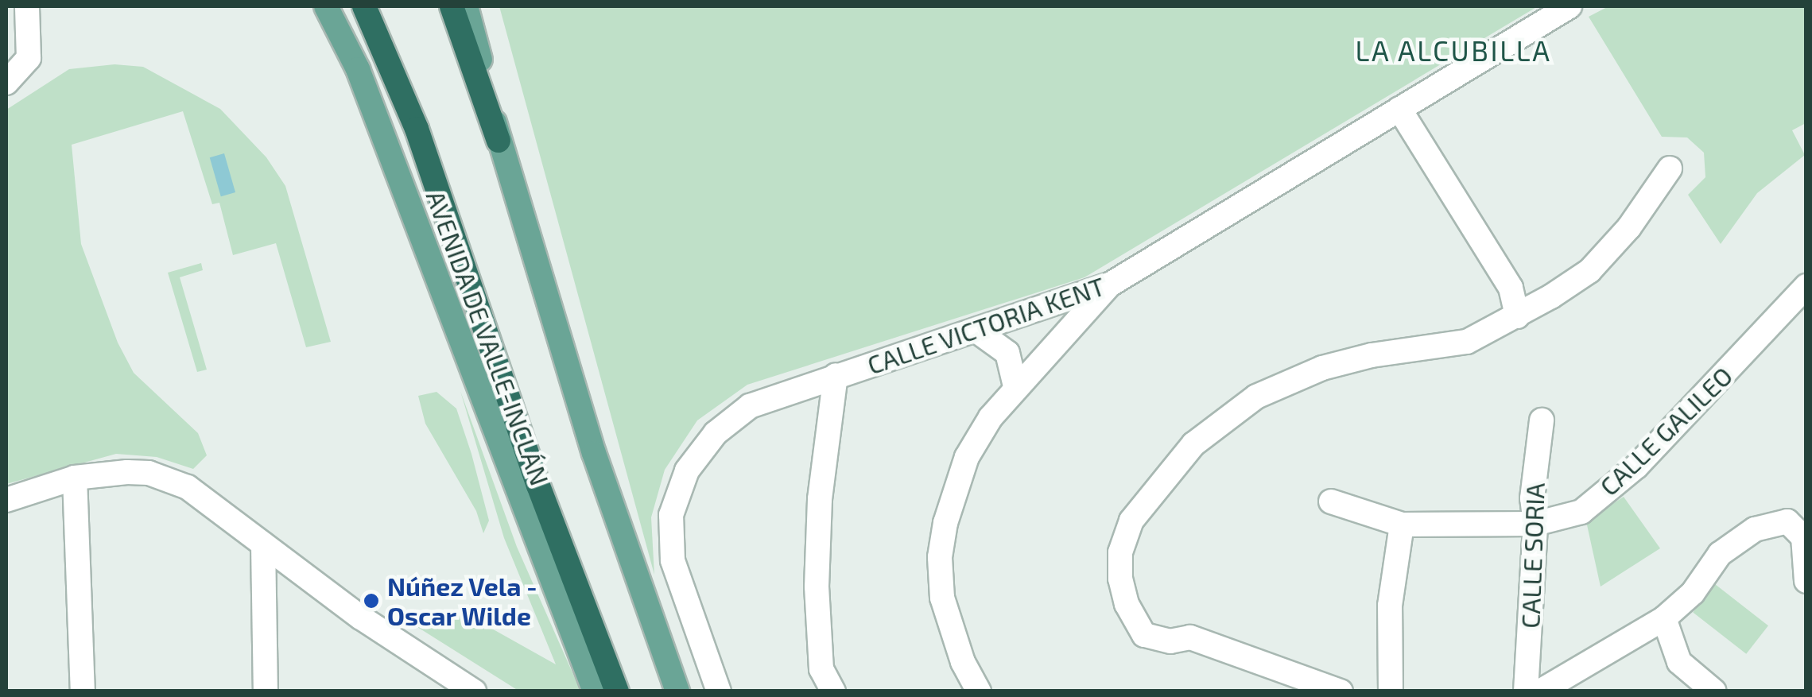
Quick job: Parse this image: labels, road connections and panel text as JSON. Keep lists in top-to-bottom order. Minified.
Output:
{"streets":{"main road":["AVENIDA DE VALLE-INCLÁN"],"street":["CALLE VICTORIA KENT","CALLE GALILEO","CALLE SORIA"]},"crossings":[["CALLE GALILEO","CALLE SORIA"]],"districts":["LA ALCUBILLA"],"places":["Núñez Vela - Oscar Wilde"]}
